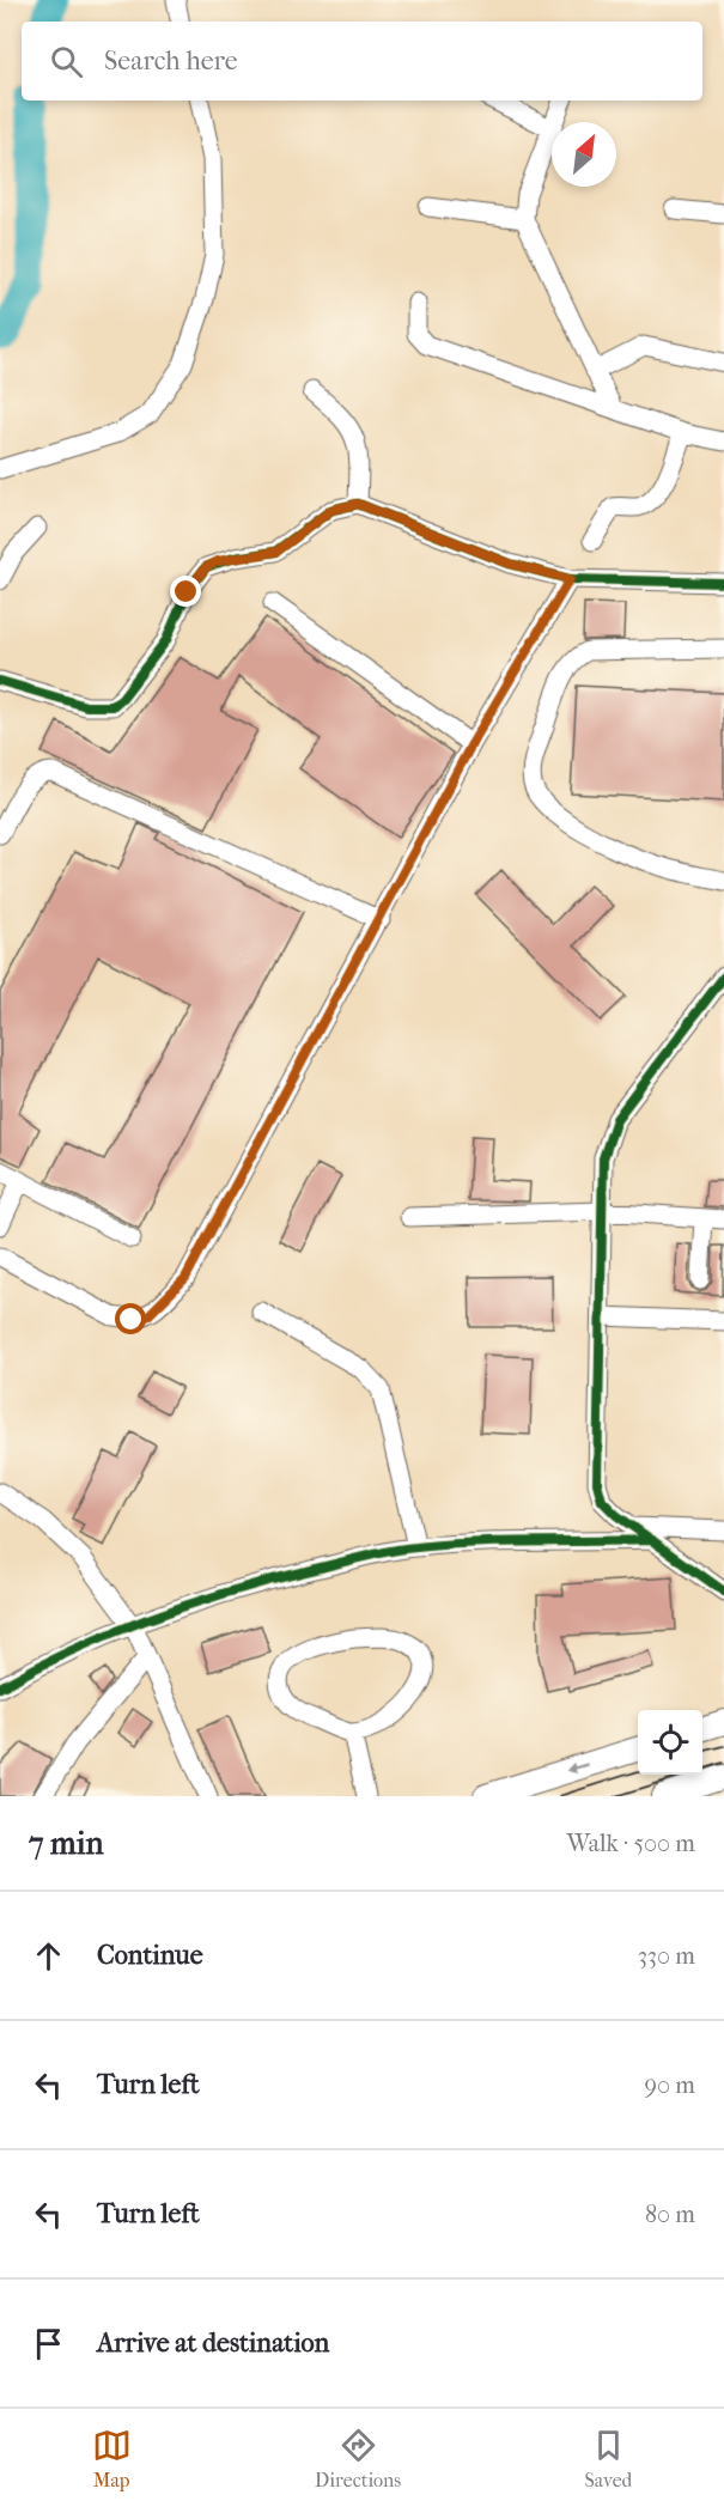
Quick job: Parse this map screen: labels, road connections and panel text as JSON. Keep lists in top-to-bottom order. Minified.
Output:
{"north":"top right","page":{"search":"Search here","heading":["7 min","Walk · 500 m"],"list":[["Continue","330 m"],["Turn left","90 m"],["Turn left","80 m"],"Arrive at destination"],"nav":["Map","Directions","Saved"]}}
